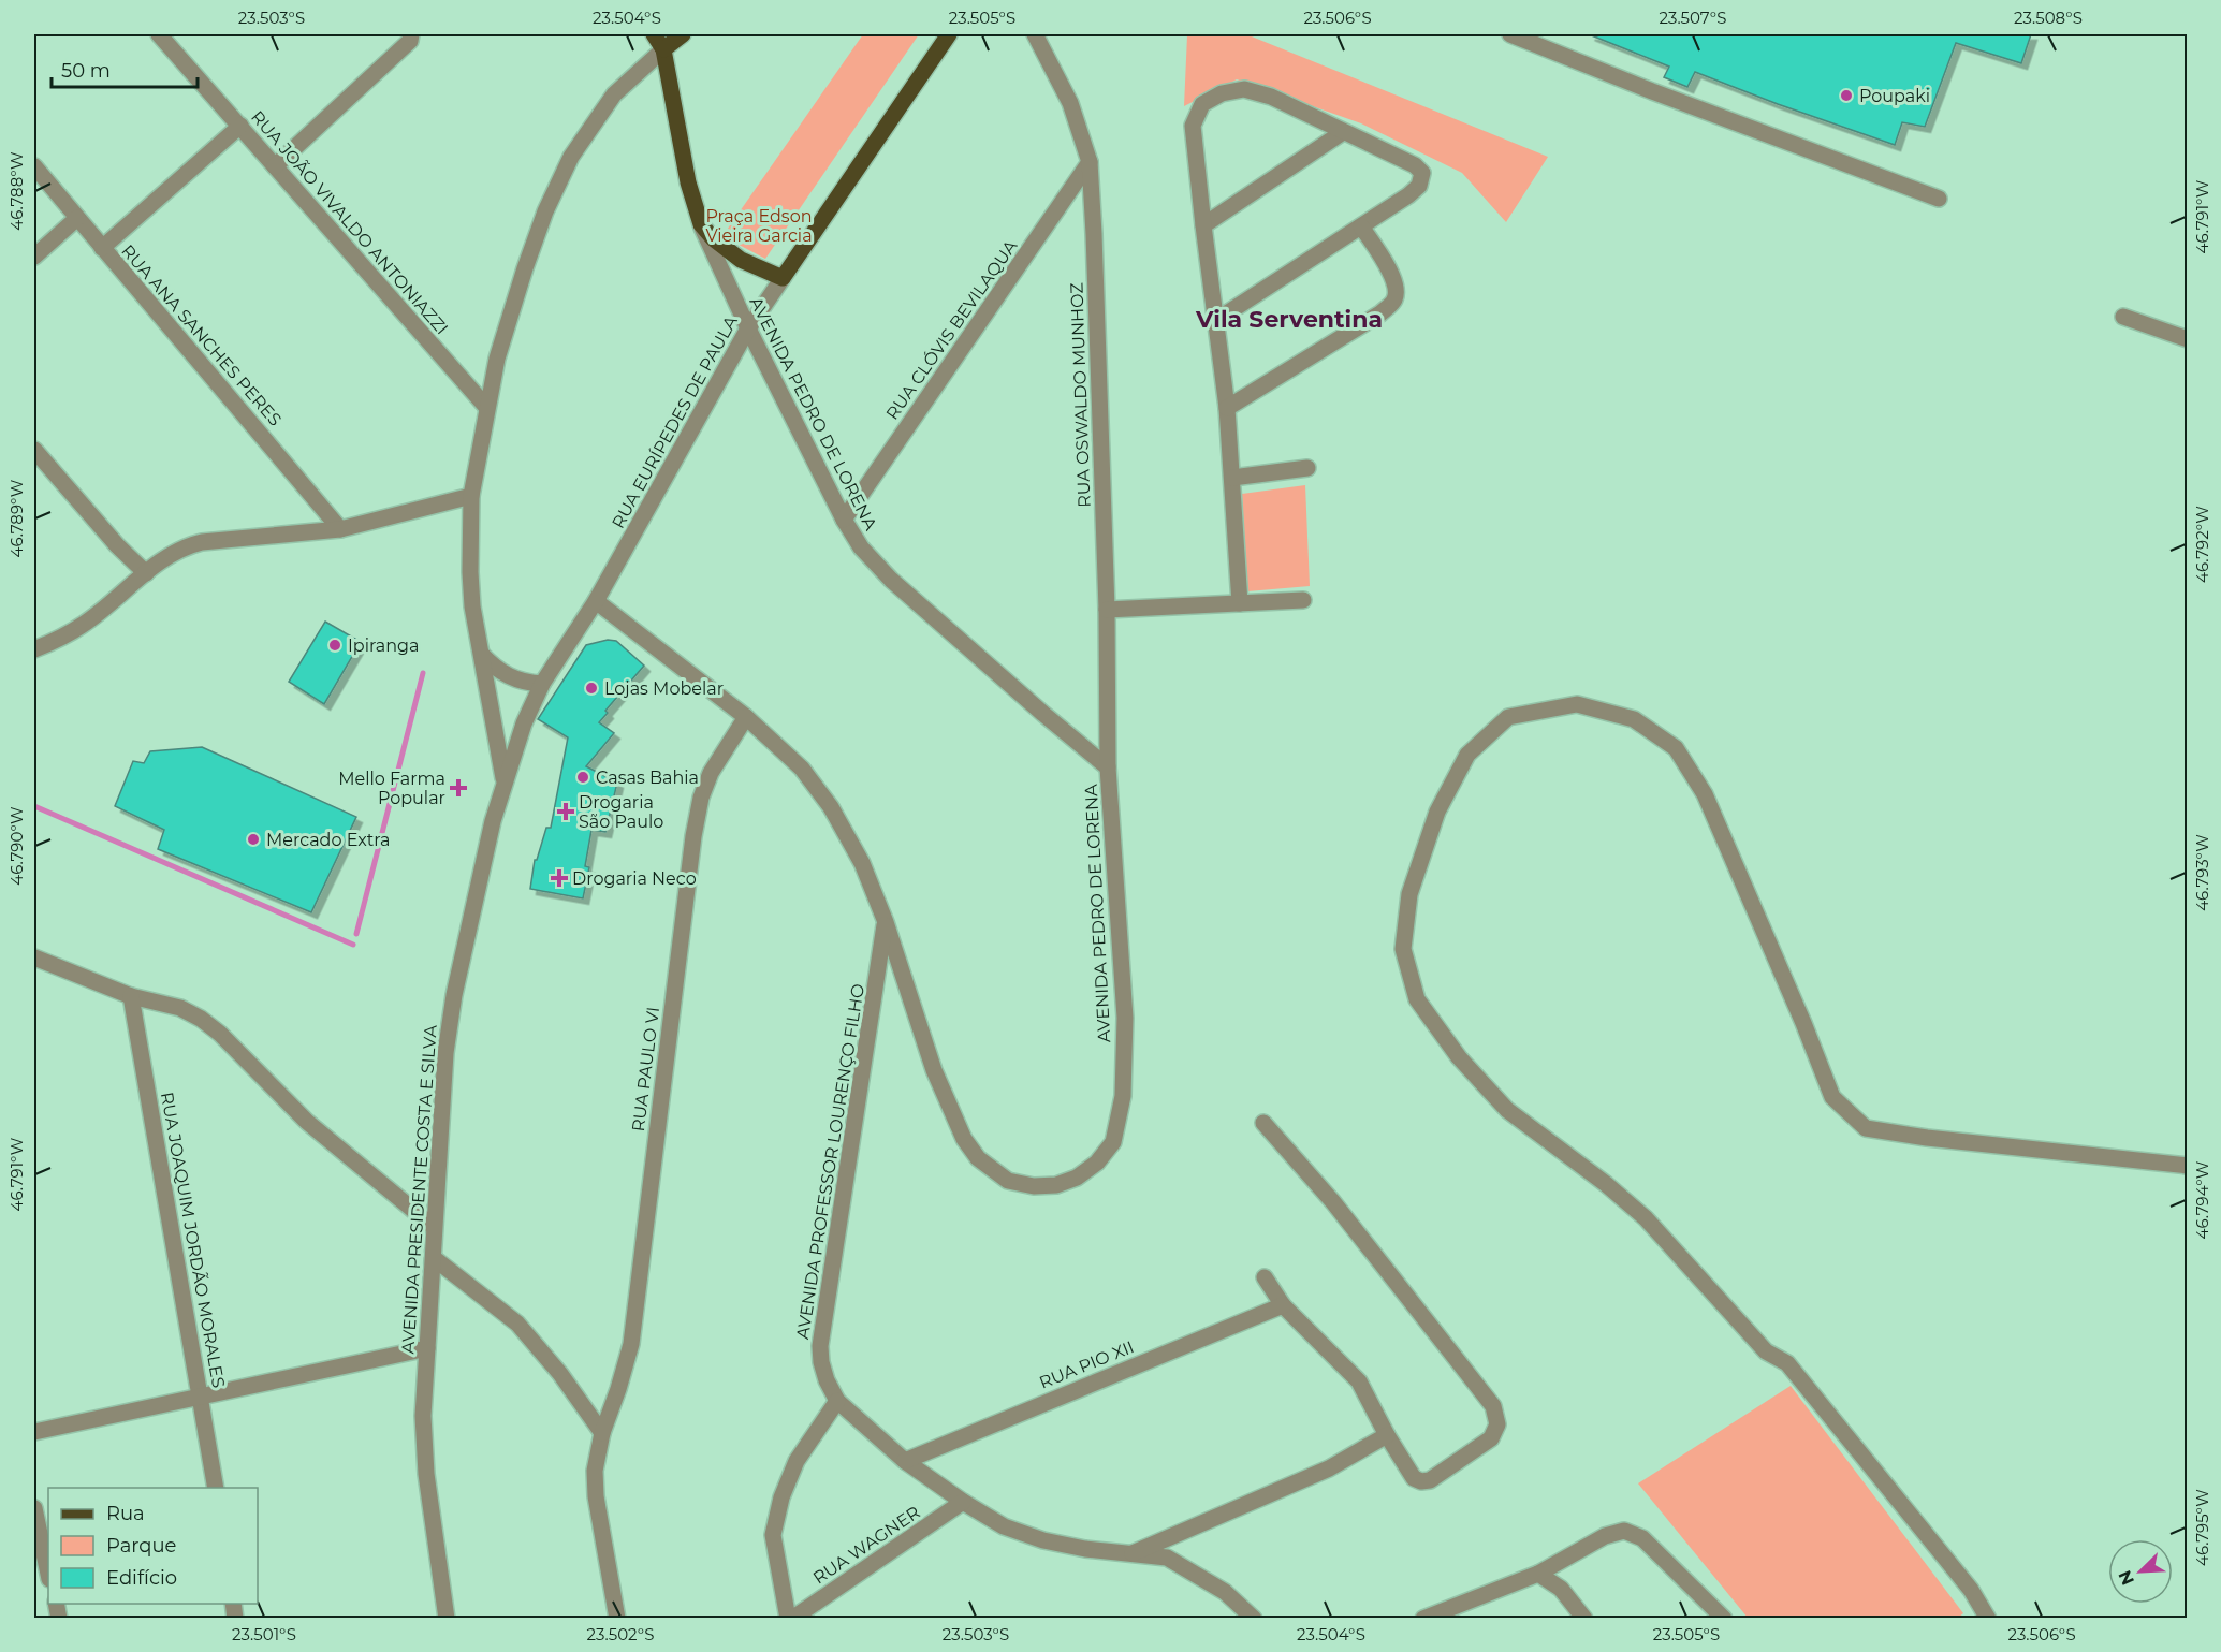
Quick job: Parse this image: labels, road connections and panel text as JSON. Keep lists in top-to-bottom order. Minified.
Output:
{"streets":{"main road":["AVENIDA PEDRO DE LORENA","RUA EURÍPEDES DE PAULA"],"street":["RUA JOÃO VIVALDO ANTONIAZZI","RUA CLÓVIS BEVILAQUA","RUA ANA SANCHES PERES","RUA OSWALDO MUNHOZ","RUA PAULO VI","AVENIDA PROFESSOR LOURENÇO FILHO","AVENIDA PRESIDENTE COSTA E SILVA","RUA JOAQUIM JORDÃO MORALES","RUA PIO XII","RUA WAGNER"]},"crossings":[["RUA JOÃO VIVALDO ANTONIAZZI","AVENIDA PRESIDENTE COSTA E SILVA"],["RUA CLÓVIS BEVILAQUA","RUA OSWALDO MUNHOZ"],["RUA CLÓVIS BEVILAQUA","AVENIDA PEDRO DE LORENA"],["RUA OSWALDO MUNHOZ","AVENIDA PEDRO DE LORENA"],["AVENIDA PEDRO DE LORENA","RUA EURÍPEDES DE PAULA"],["AVENIDA PEDRO DE LORENA","AVENIDA PROFESSOR LOURENÇO FILHO"],["AVENIDA PEDRO DE LORENA","AVENIDA PRESIDENTE COSTA E SILVA"],["RUA EURÍPEDES DE PAULA","AVENIDA PRESIDENTE COSTA E SILVA"],["AVENIDA PROFESSOR LOURENÇO FILHO","RUA PIO XII"],["AVENIDA PROFESSOR LOURENÇO FILHO","RUA WAGNER"]],"districts":["Vila Serventina"],"parks":["Praça Edson Vieira Garcia"],"places":{"other":["Poupaki","Ipiranga","Lojas Mobelar","Casas Bahia","Mercado Extra"],"health":["Mello Farma Popular","Drogaria São Paulo","Drogaria Neco"]},"legend":["Rua","Parque","Edifício"],"scale_bar":"50 m","north":"bottom left","coordinates":["23.503°S","23.504°S","23.505°S","23.506°S","23.507°S","23.508°S","46.788°W","46.791°W","46.789°W","46.792°W","46.790°W","46.793°W","46.794°W","46.795°W","23.501°S","23.502°S"]}
